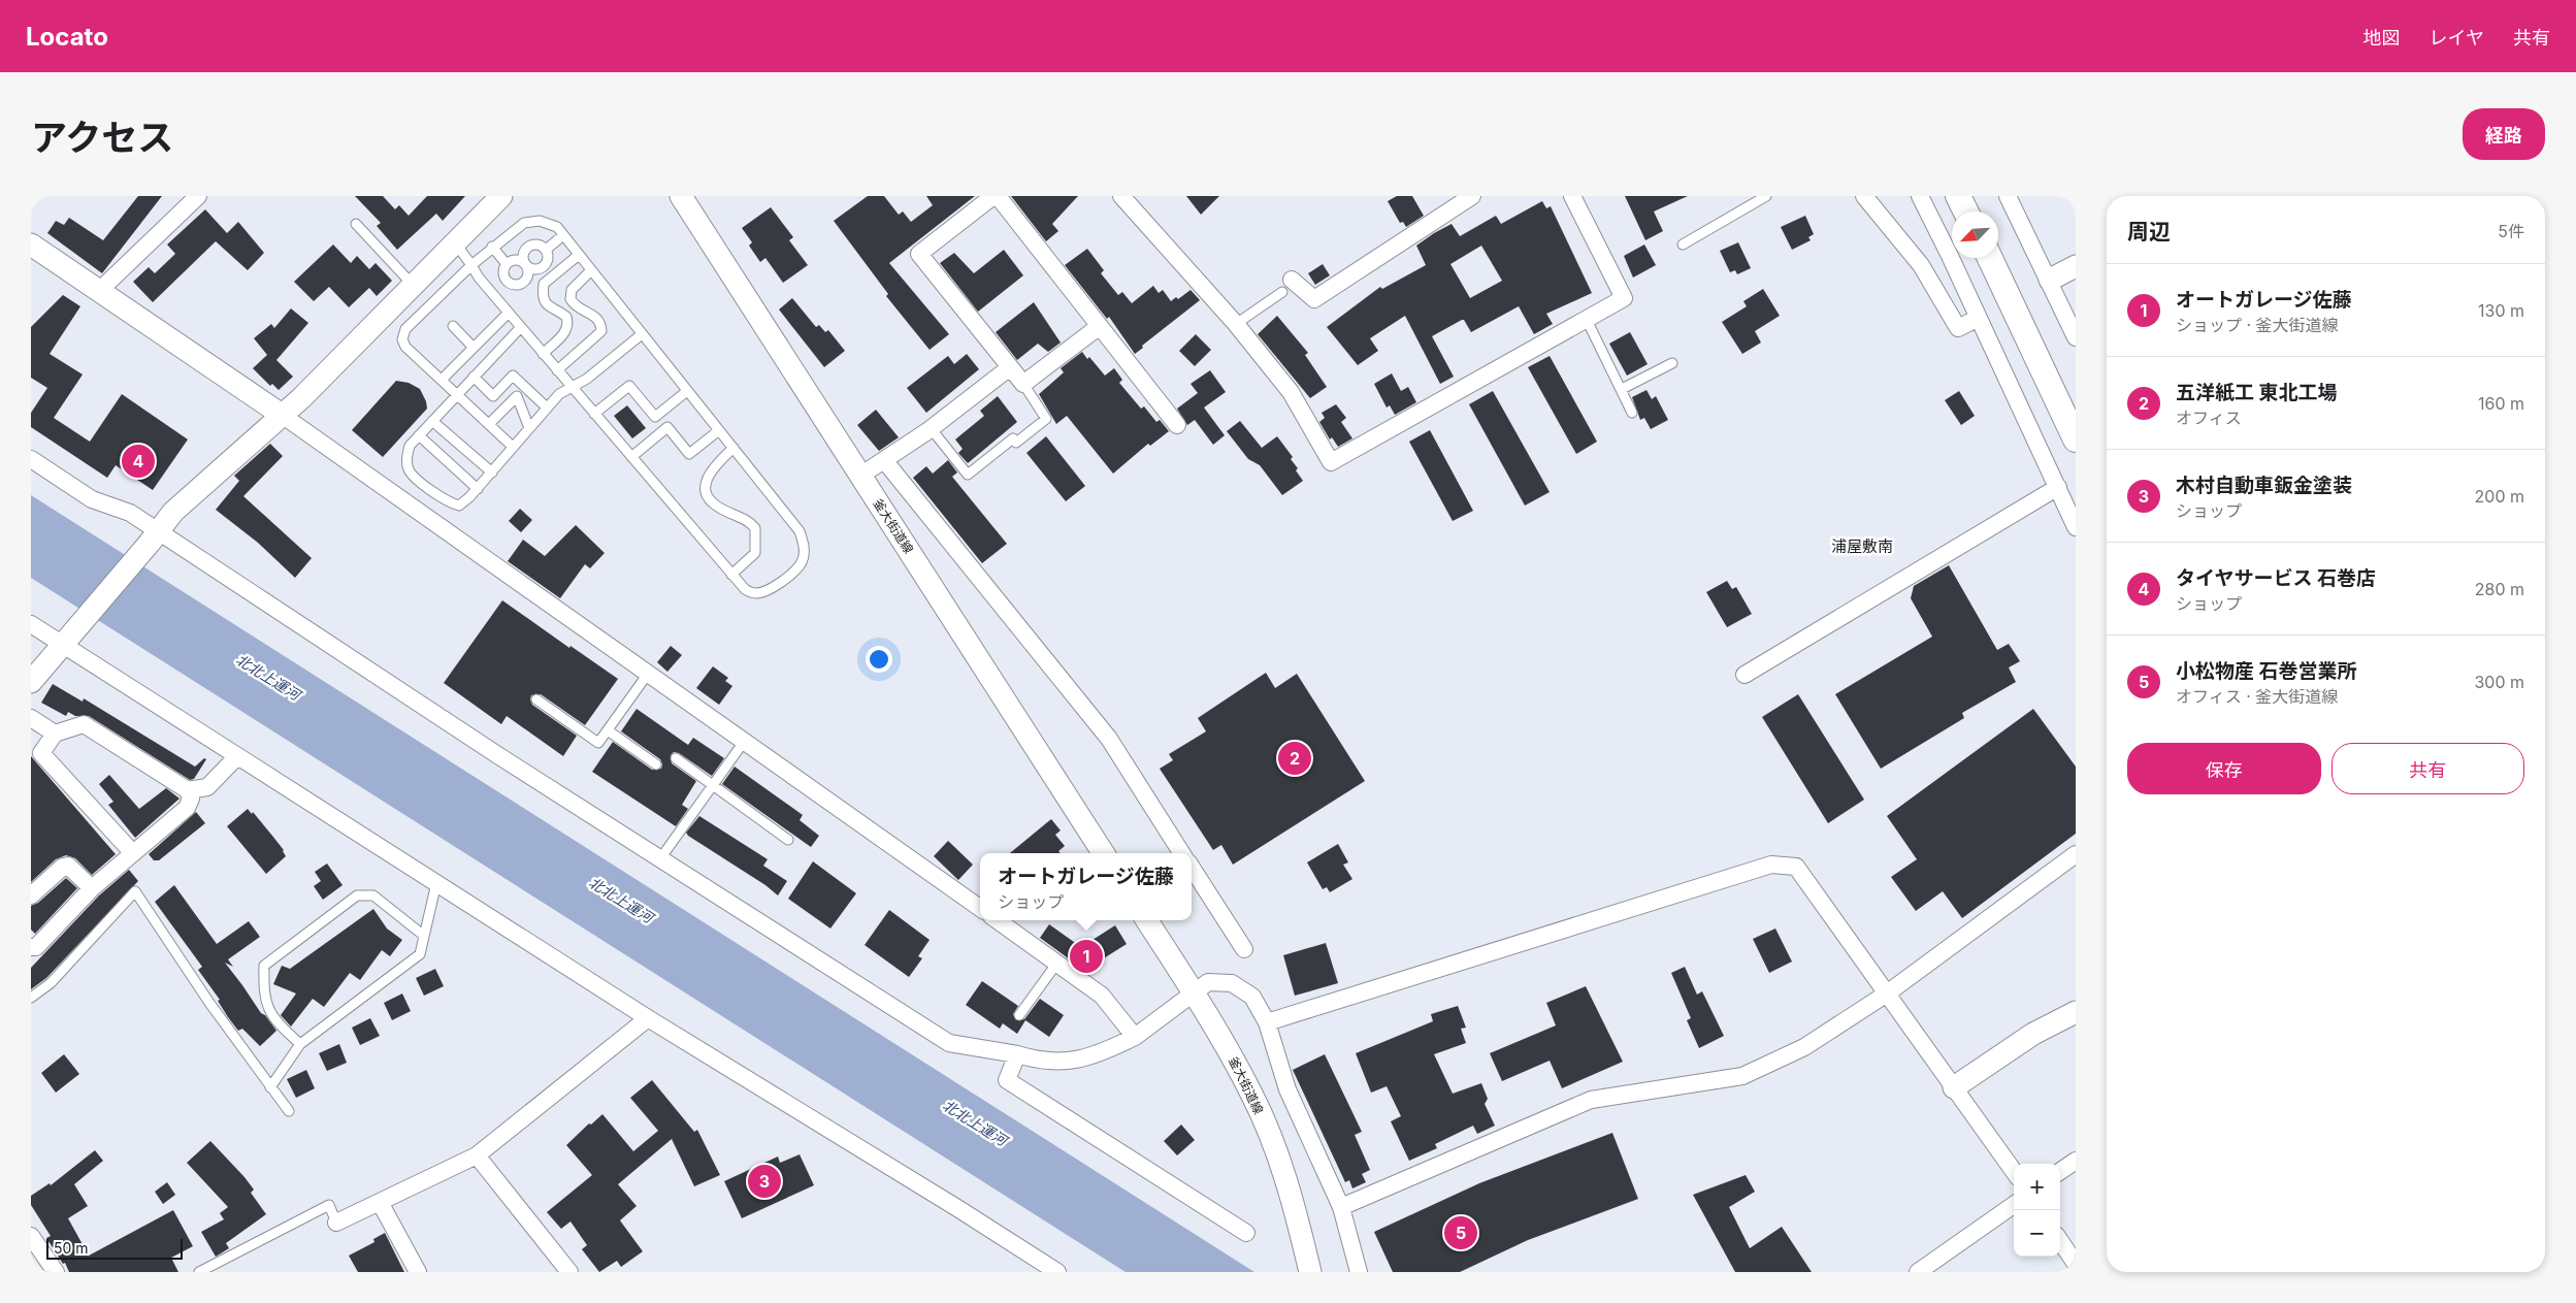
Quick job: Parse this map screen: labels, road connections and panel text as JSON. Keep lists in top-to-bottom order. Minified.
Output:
{"streets":{"street":["釜大街道線"]},"districts":["浦屋敷南"],"water":["北北上運河"],"scale_bar":"50 m","north":"bottom left","page":{"header":"Locato","nav":["地図","レイヤ","共有"],"title":"アクセス","buttons":["経路",["保存","共有"]],"heading":["周辺","5件"],"list":[{"mark":"1","name":"オートガレージ佐藤","note":"ショップ · 釜大街道線","value":"130 m"},{"mark":"2","name":"五洋紙工 東北工場","note":"オフィス","value":"160 m"},{"mark":"3","name":"木村自動車鈑金塗装","note":"ショップ","value":"200 m"},{"mark":"4","name":"タイヤサービス 石巻店","note":"ショップ","value":"280 m"},{"mark":"5","name":"小松物産 石巻営業所","note":"オフィス · 釜大街道線","value":"300 m"}],"pins":["4","2","1","3","5"],"popup":["オートガレージ佐藤","ショップ"],"map_buttons":["+","−"],"scale":"50 m"}}
